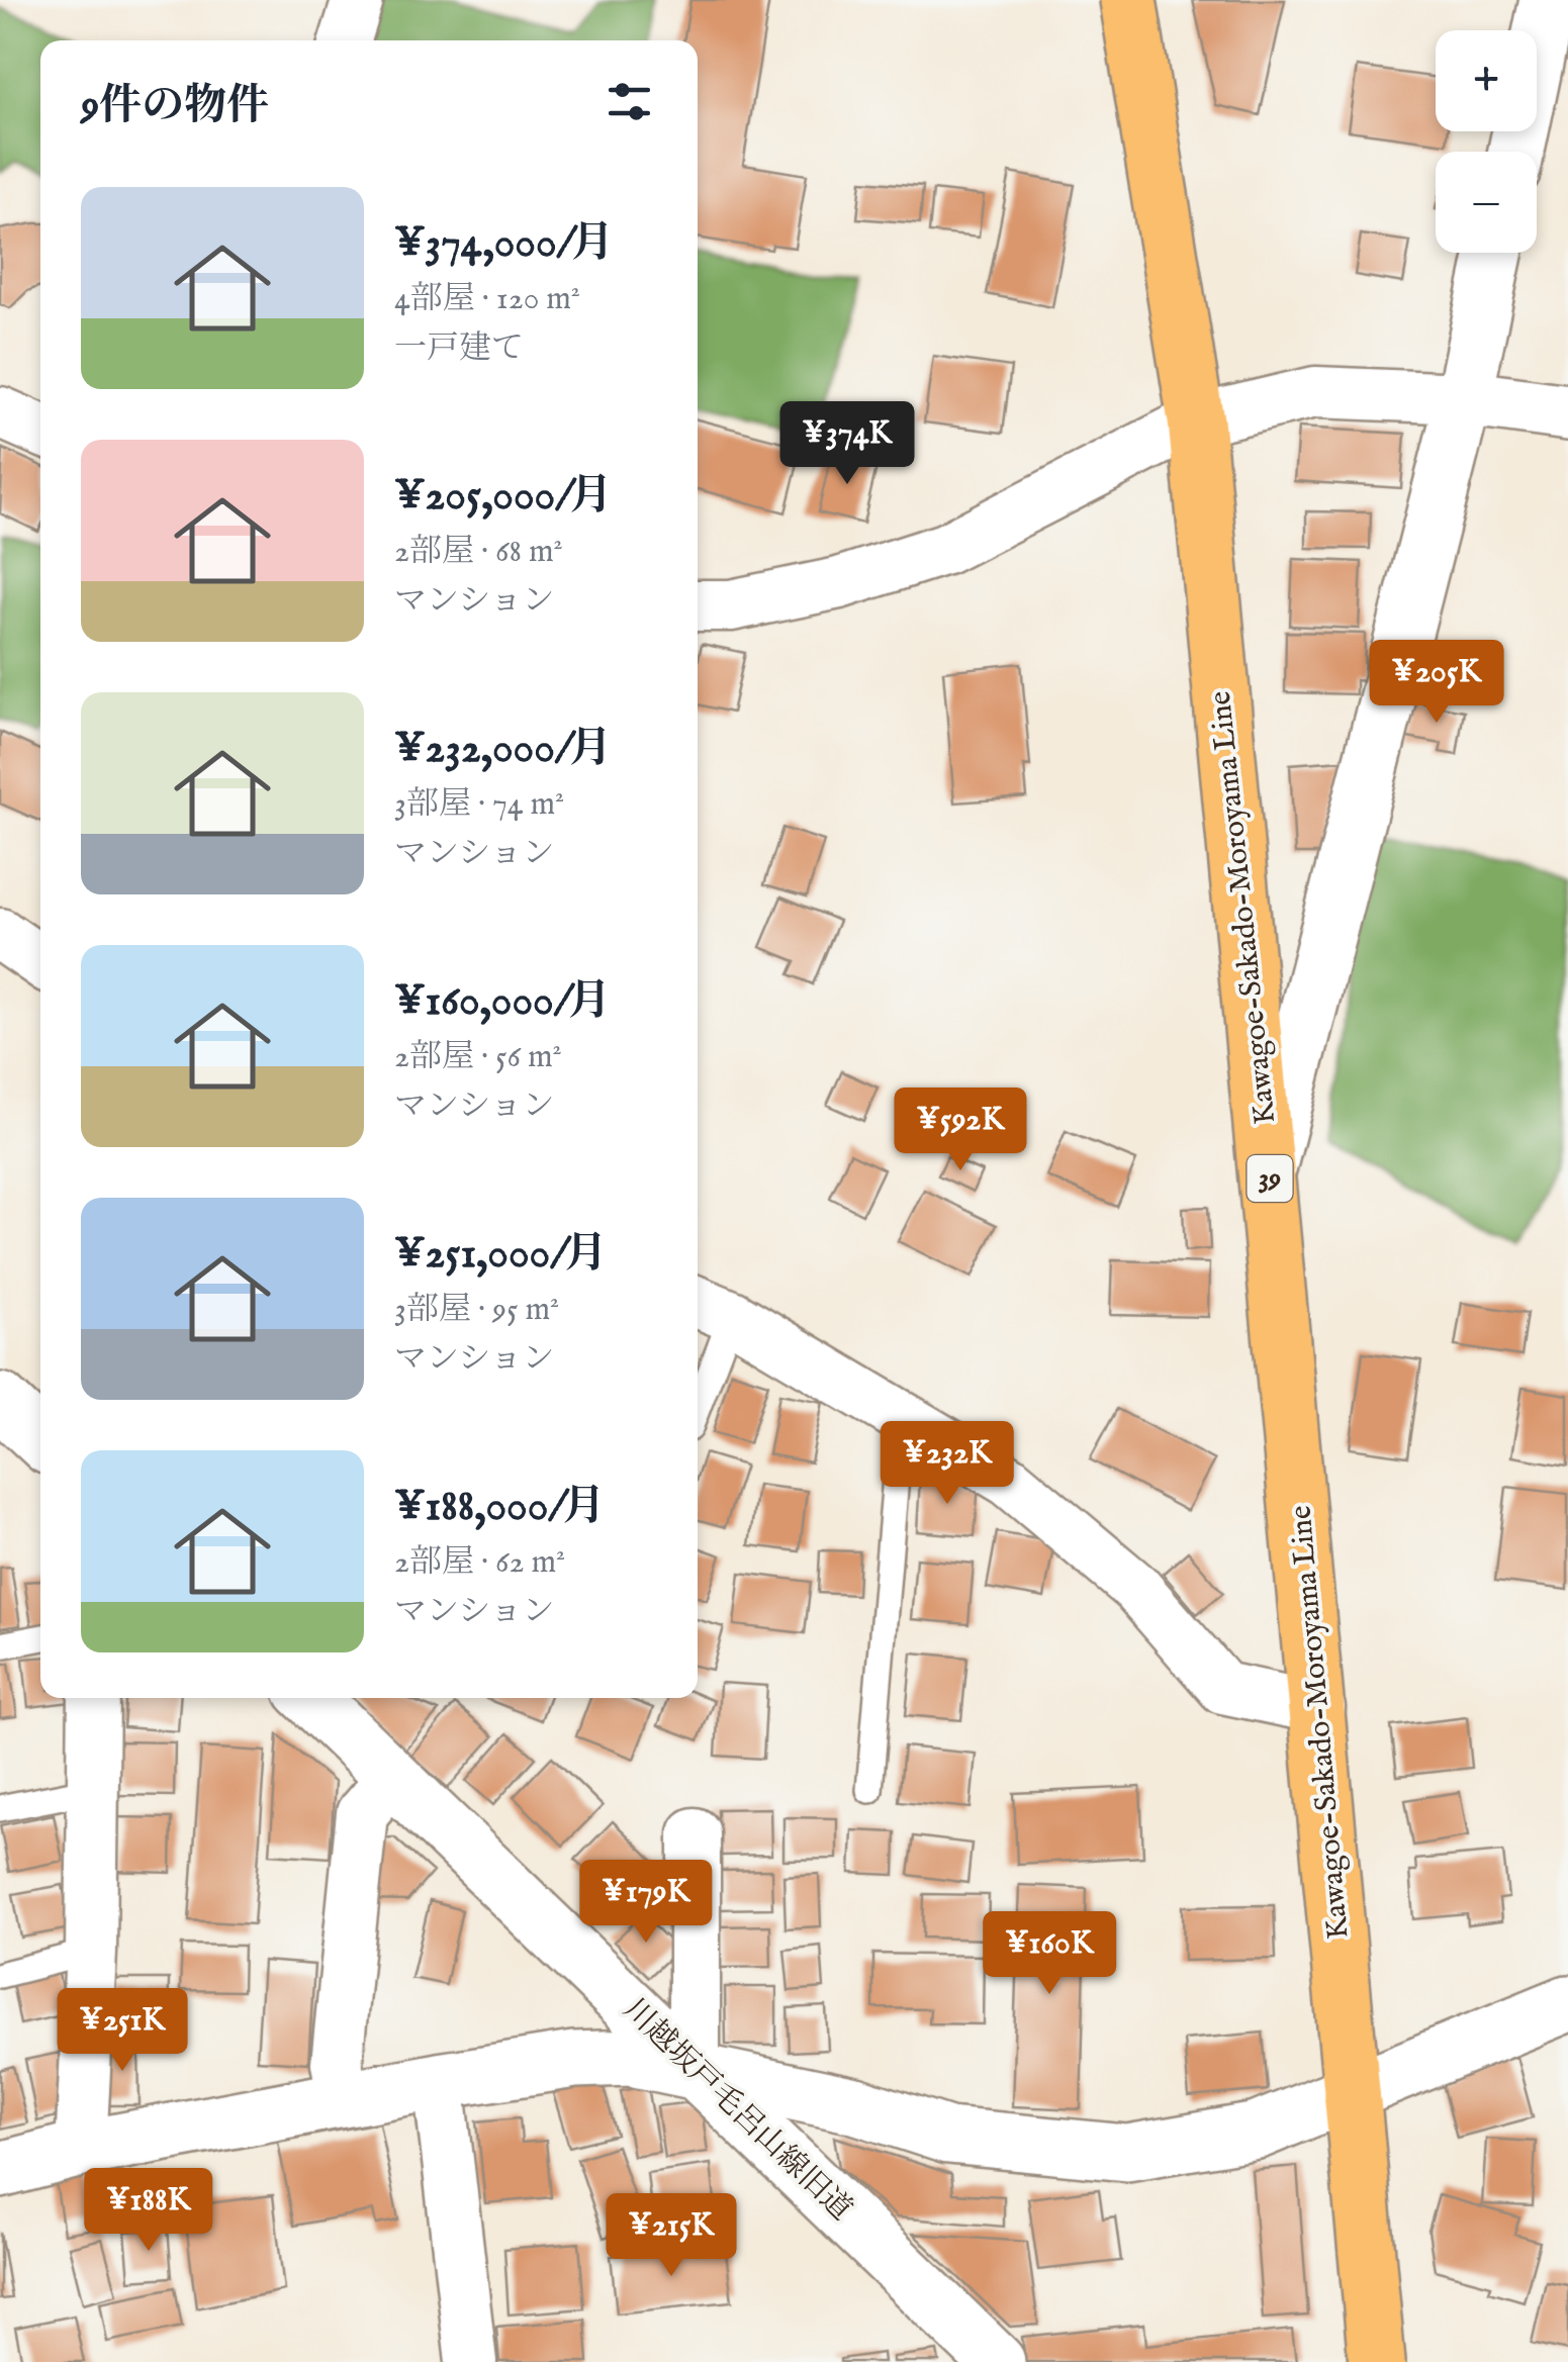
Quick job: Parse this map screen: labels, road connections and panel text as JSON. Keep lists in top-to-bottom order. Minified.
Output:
{"streets":{"main road":["Kawagoe-Sakado-Moroyama Line","39"],"street":["川越坂戸毛呂山線旧道"]},"page":{"map_buttons":["+","−"],"heading":"9件の物件","list":[{"name":"¥374,000/月","note":"4部屋 · 120 m² · 一戸建て"},{"name":"¥205,000/月","note":"2部屋 · 68 m² · マンション"},{"name":"¥232,000/月","note":"3部屋 · 74 m² · マンション"},{"name":"¥160,000/月","note":"2部屋 · 56 m² · マンション"},{"name":"¥251,000/月","note":"3部屋 · 95 m² · マンション"},{"name":"¥188,000/月","note":"2部屋 · 62 m² · マンション"}],"price":["¥374K","¥205K","¥592K","¥232K","¥179K","¥160K","¥251K","¥188K","¥215K"]}}
